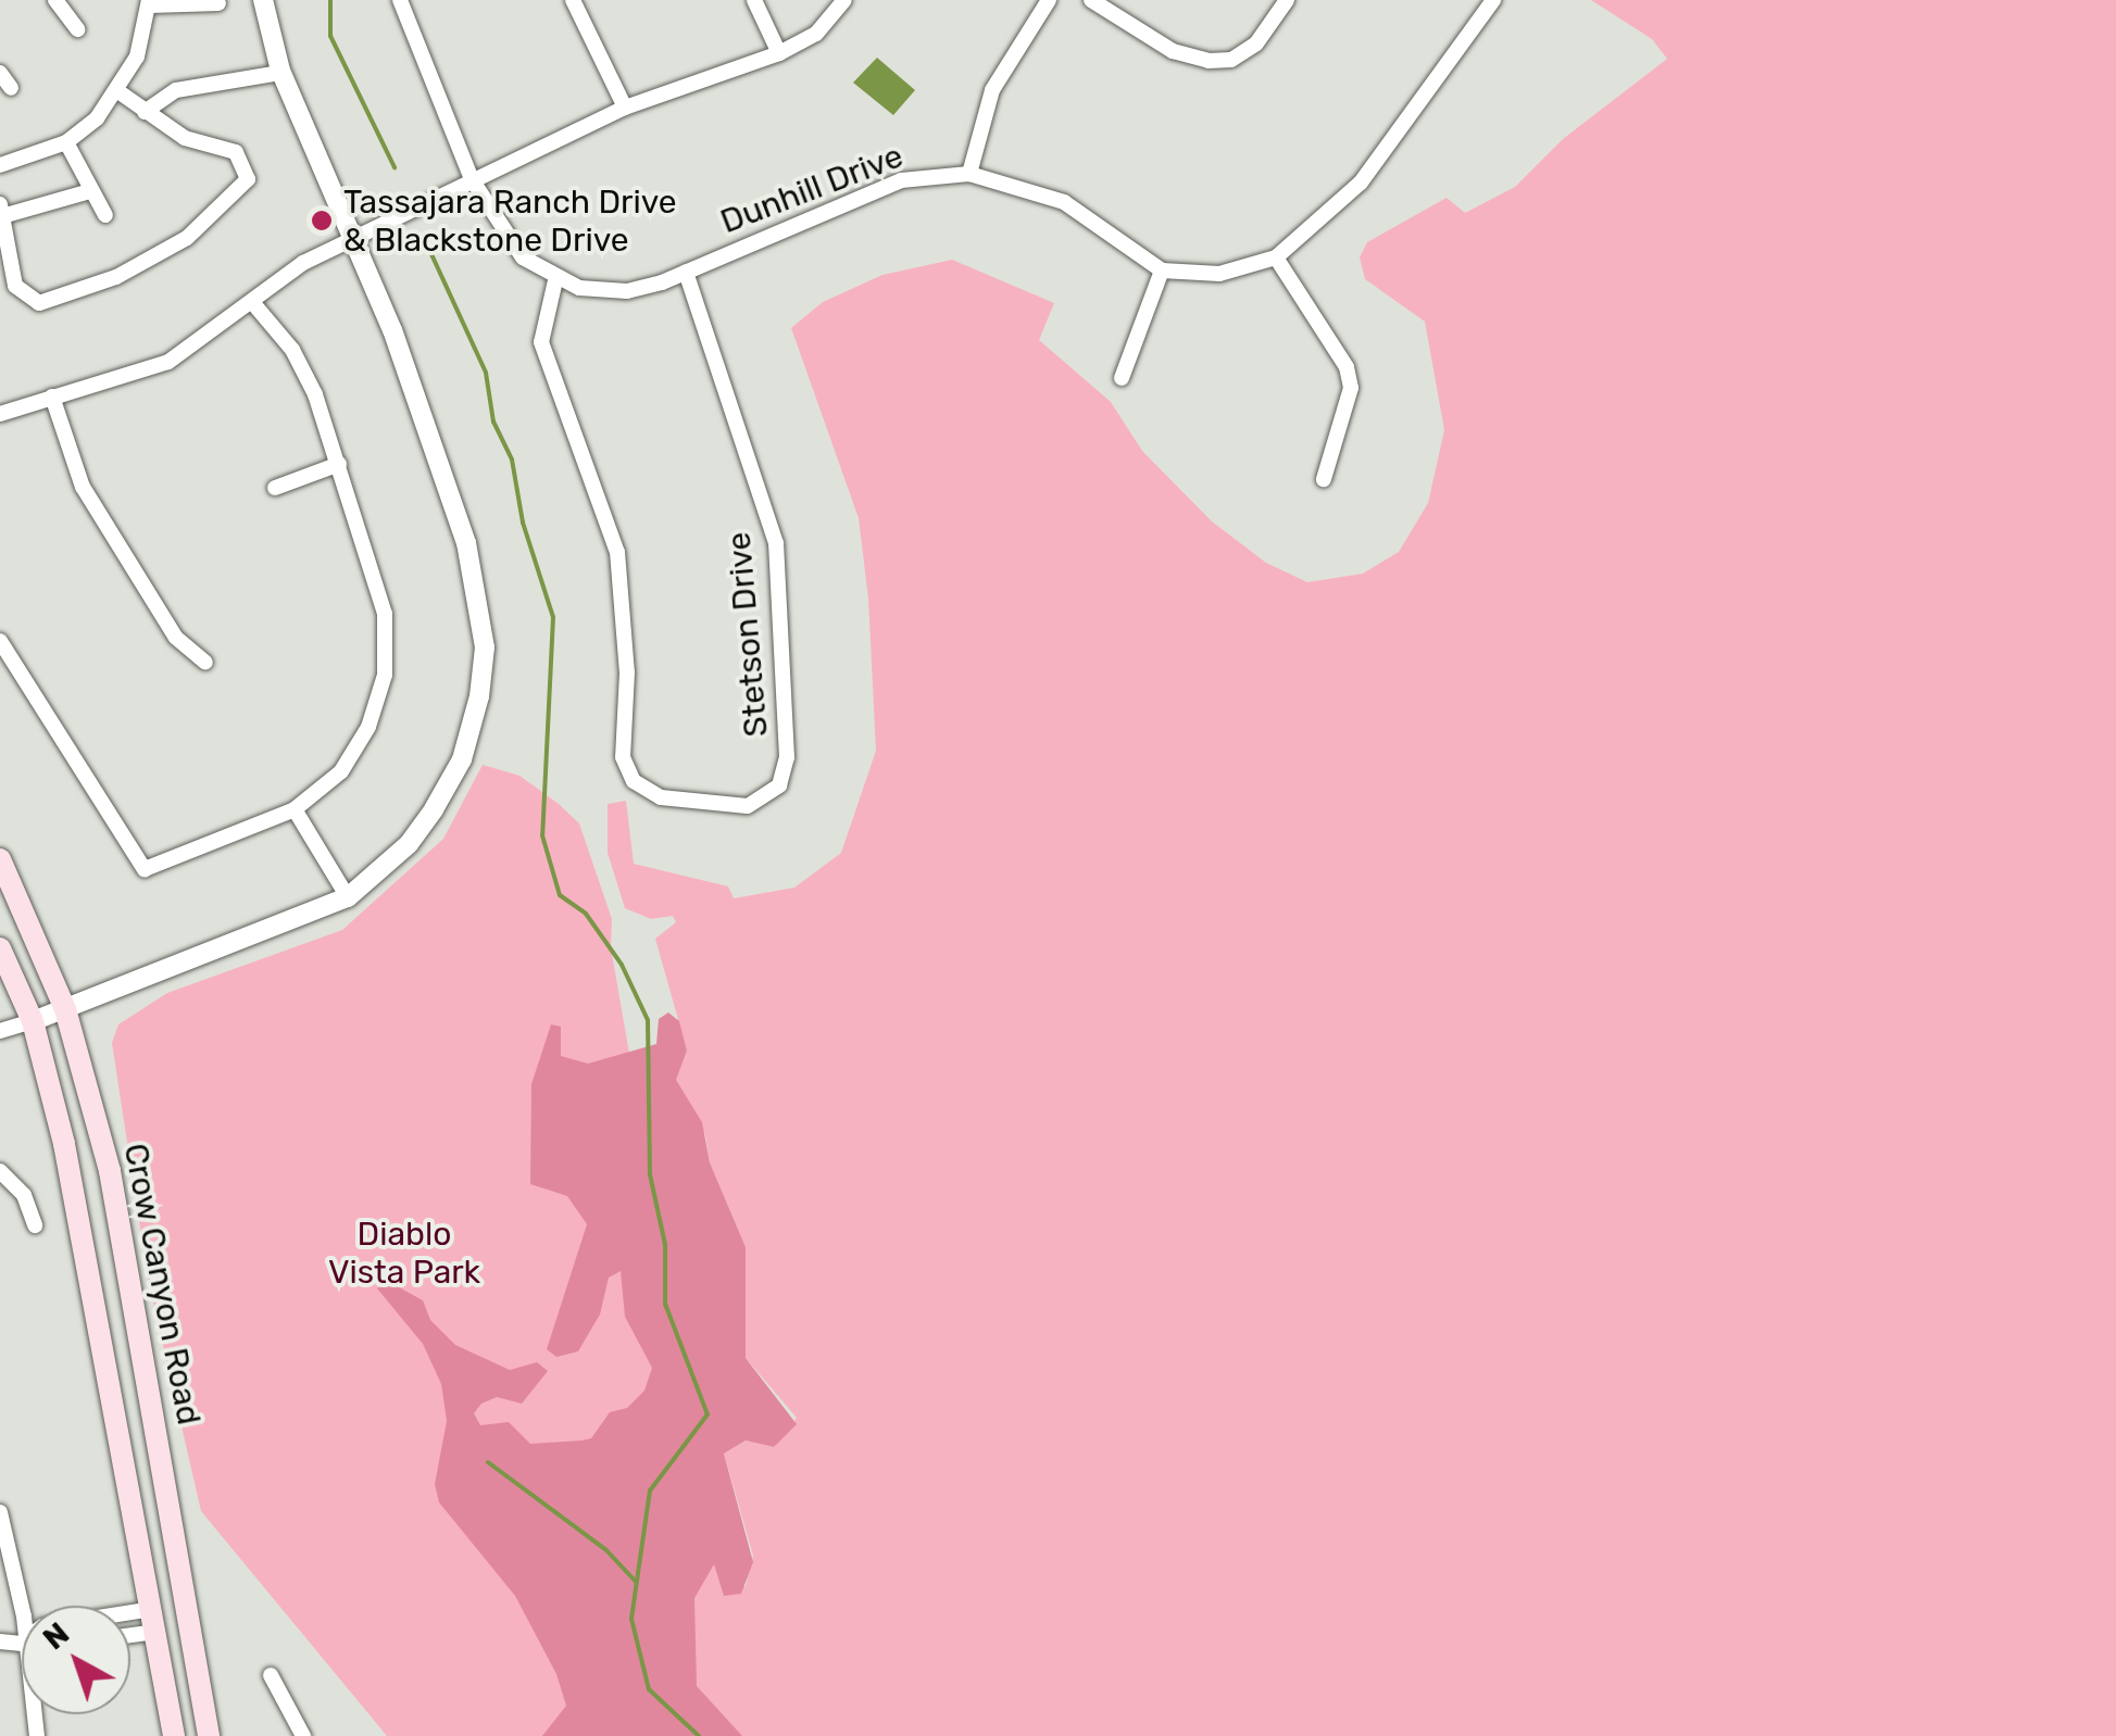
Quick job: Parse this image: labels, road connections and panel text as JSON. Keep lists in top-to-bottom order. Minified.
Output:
{"streets":{"main road":["Crow Canyon Road"],"street":["Dunhill Drive","Stetson Drive"]},"crossings":[["Dunhill Drive","Stetson Drive"]],"parks":["Diablo Vista Park"],"places":["Tassajara Ranch Drive & Blackstone Drive"],"north":"top left"}
